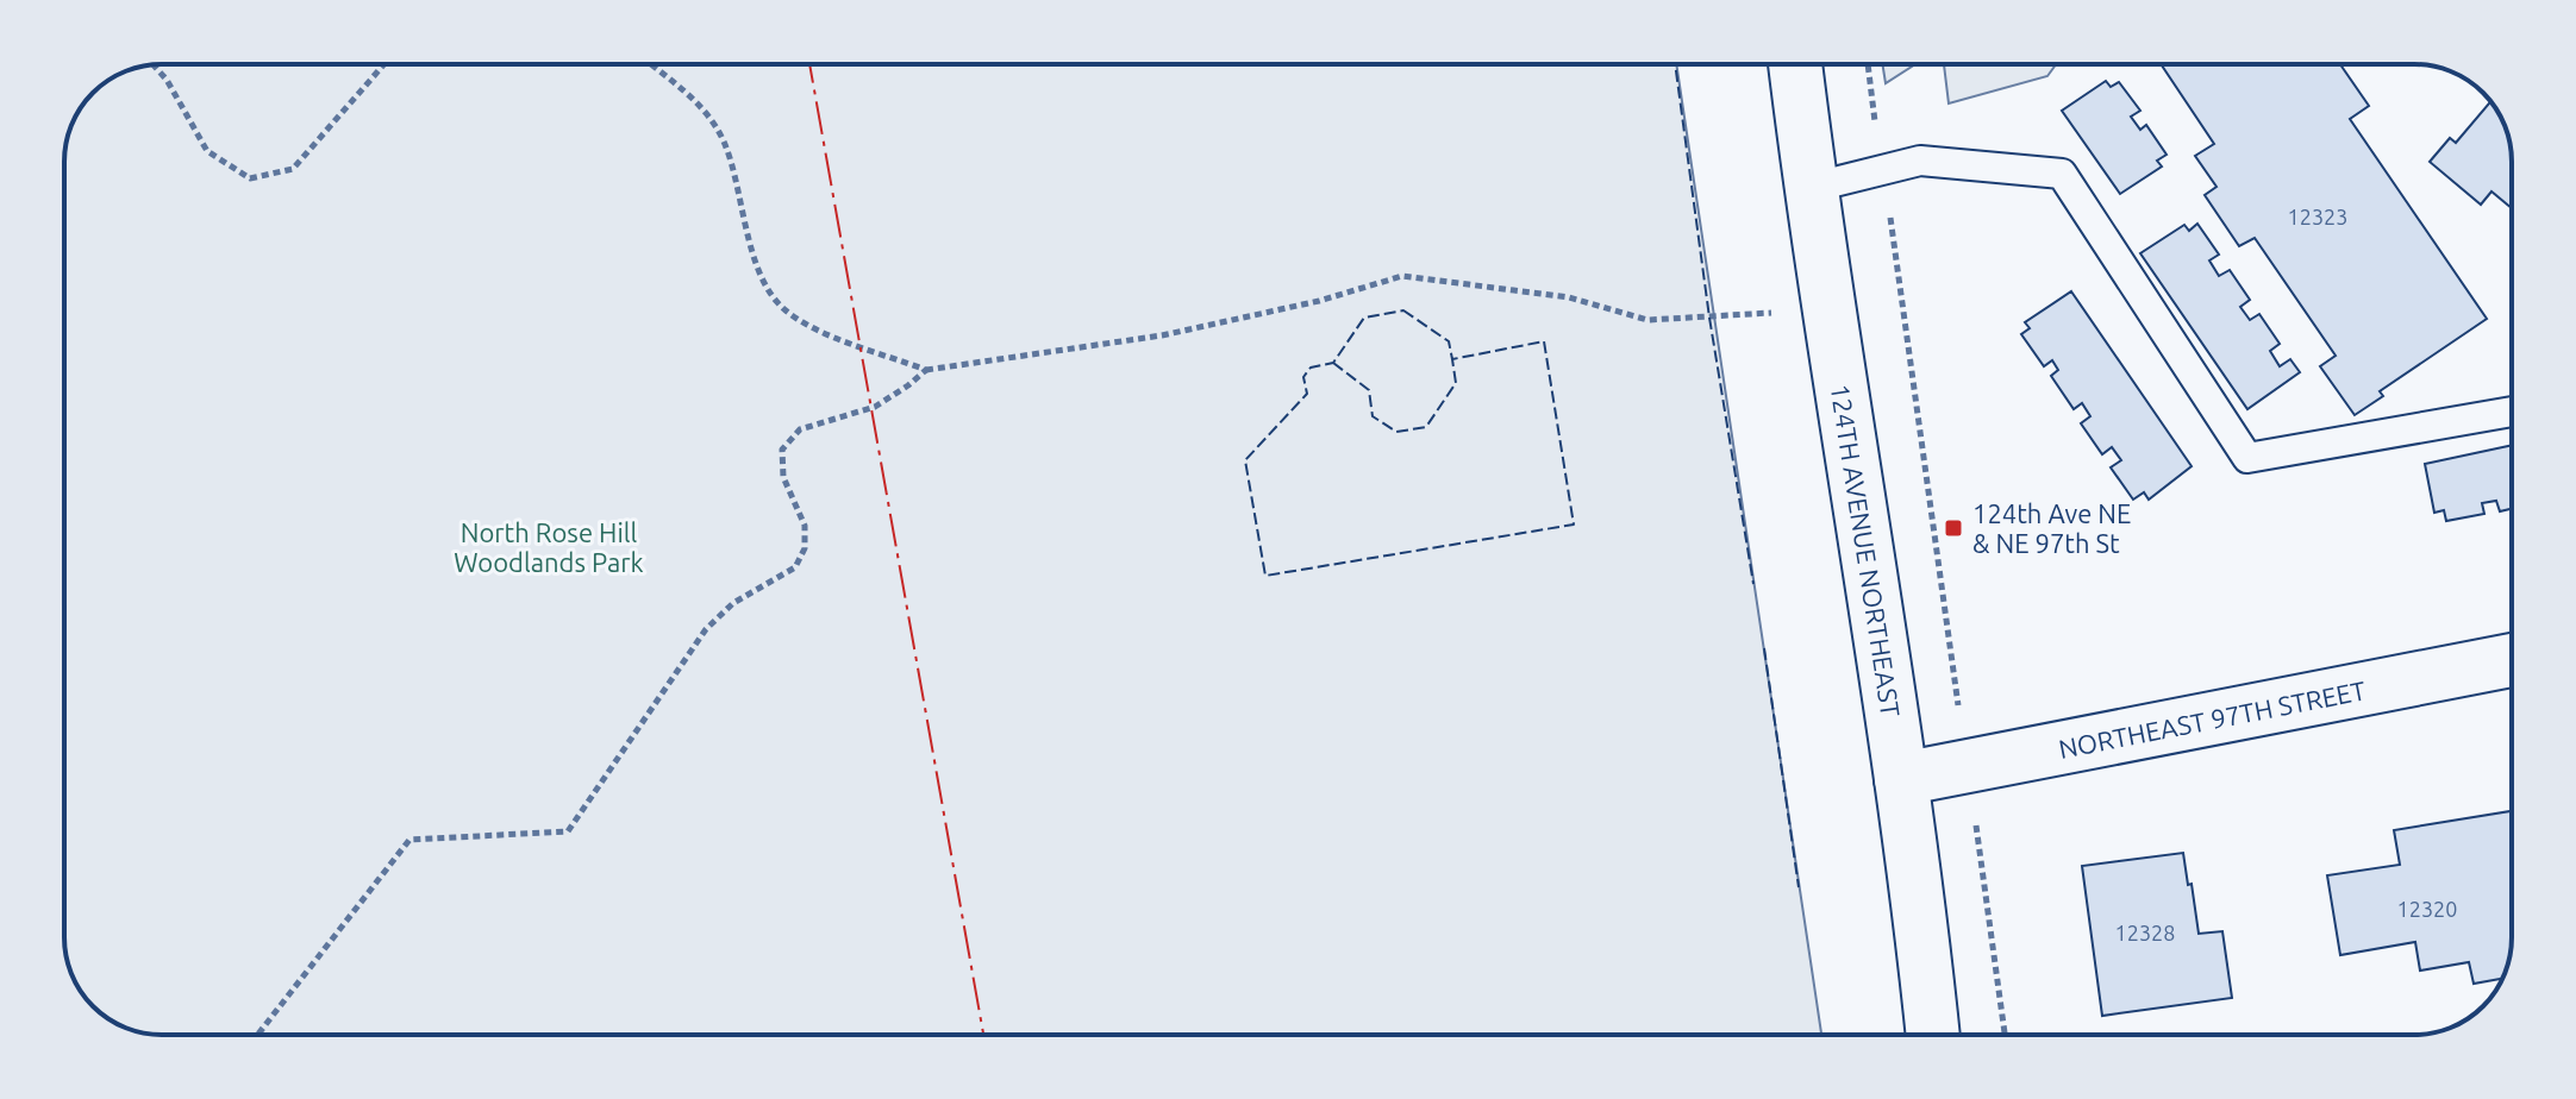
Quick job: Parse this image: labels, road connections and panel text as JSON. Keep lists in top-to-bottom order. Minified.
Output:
{"streets":{"main road":["124TH AVENUE NORTHEAST","NORTHEAST 97TH STREET"]},"crossings":[["124TH AVENUE NORTHEAST","NORTHEAST 97TH STREET"]],"parks":["North Rose Hill Woodlands Park"],"places":{"transit":["124th Ave NE & NE 97th St"]},"house_numbers":["12323","12320","12328"]}
